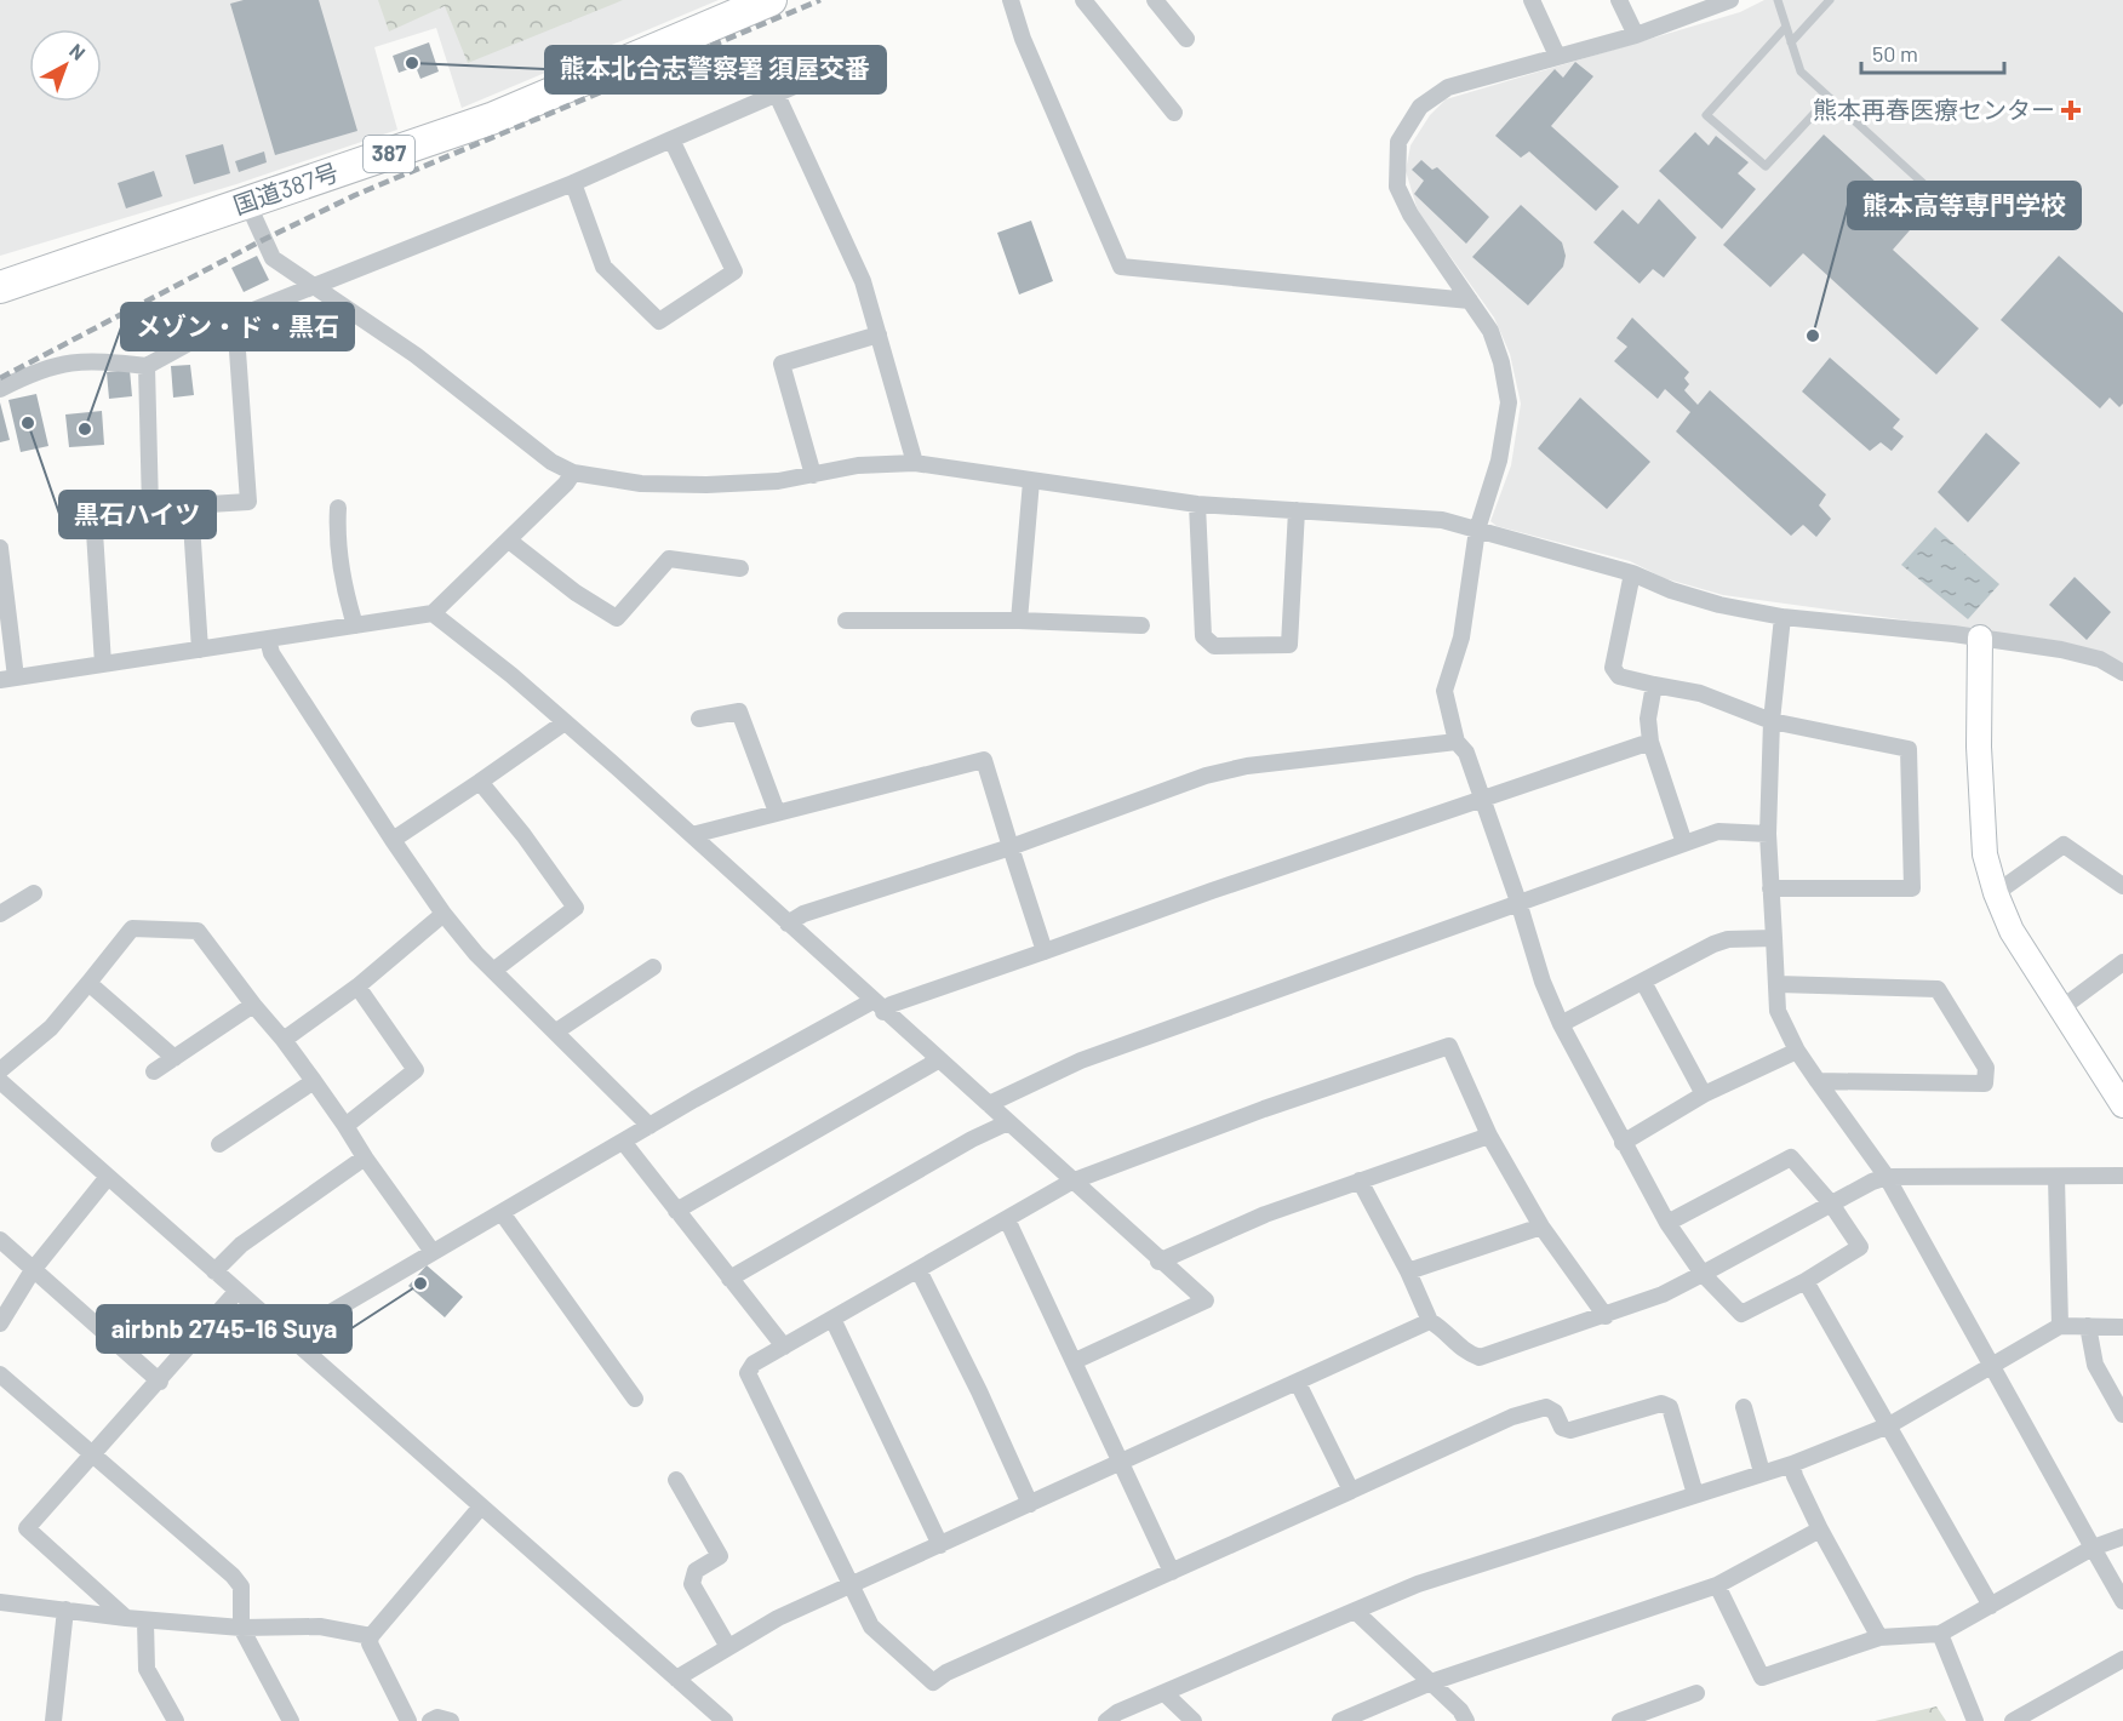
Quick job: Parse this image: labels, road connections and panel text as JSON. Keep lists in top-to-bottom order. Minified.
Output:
{"streets":{"highway":["387","国道387号"]},"places":{"other":["熊本北合志警察署 須屋交番","熊本高等専門学校","黒石ハイツ","メゾン・ド・黒石","airbnb 2745-16 Suya"],"health":["熊本再春医療センター"]},"scale_bar":"50 m","north":"top right"}
